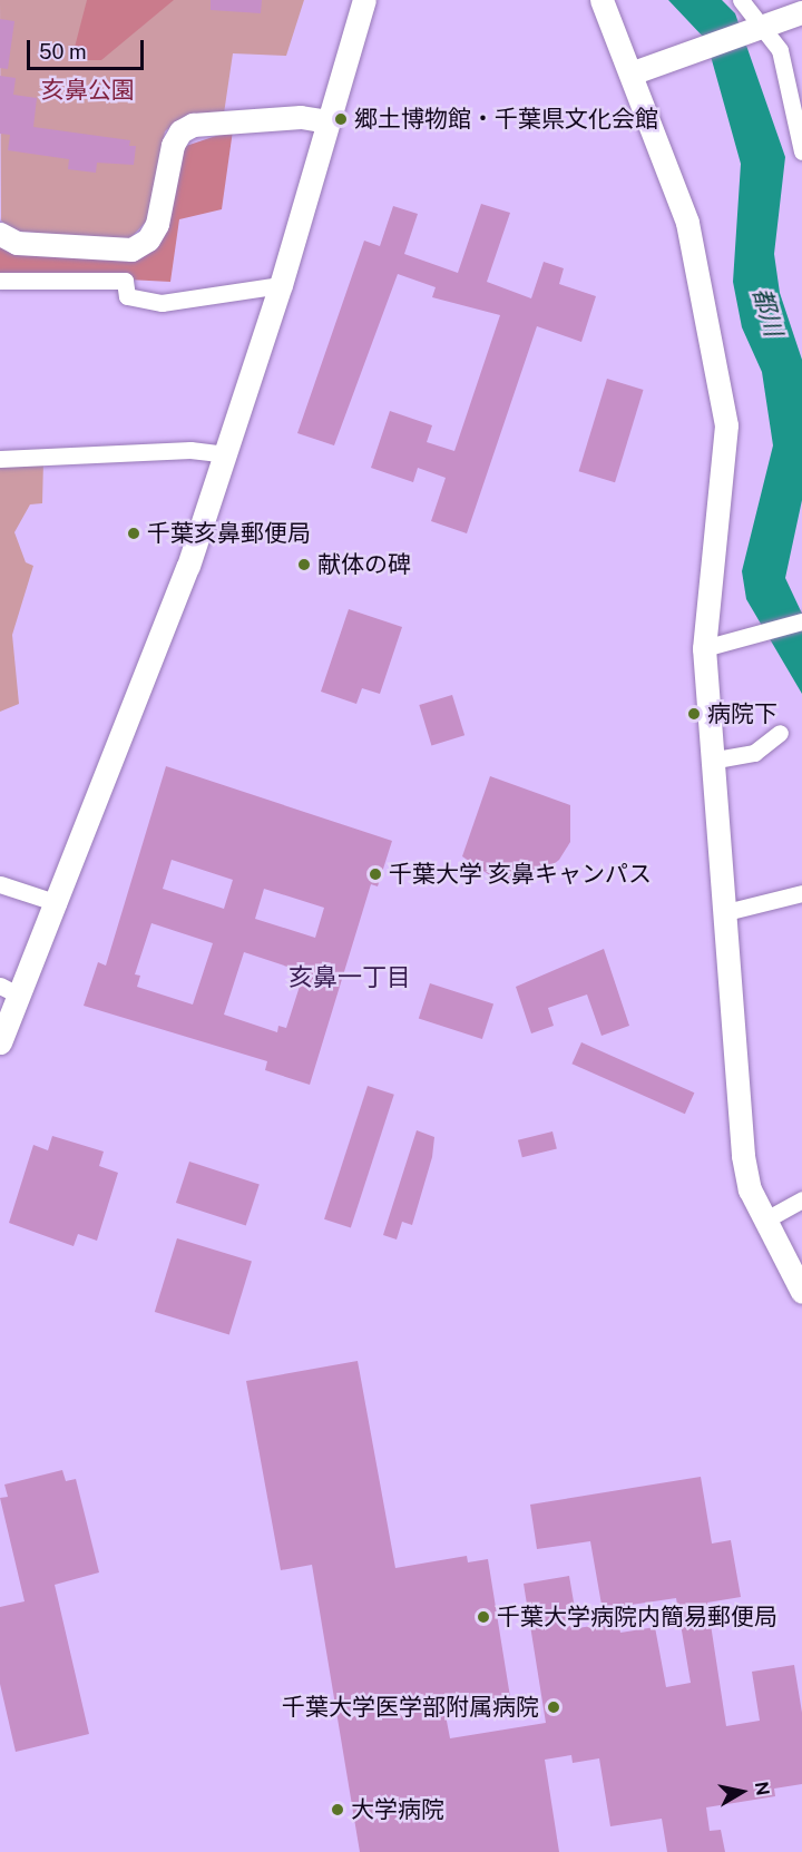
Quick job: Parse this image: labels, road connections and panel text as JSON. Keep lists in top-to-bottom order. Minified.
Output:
{"districts":["亥鼻一丁目"],"water":["都川"],"parks":["亥鼻公園"],"places":["郷土博物館・千葉県文化会館","千葉亥鼻郵便局","献体の碑","病院下","千葉大学 亥鼻キャンパス","千葉大学病院内簡易郵便局","千葉大学医学部附属病院","大学病院"],"scale_bar":"50 m","north":"right"}
